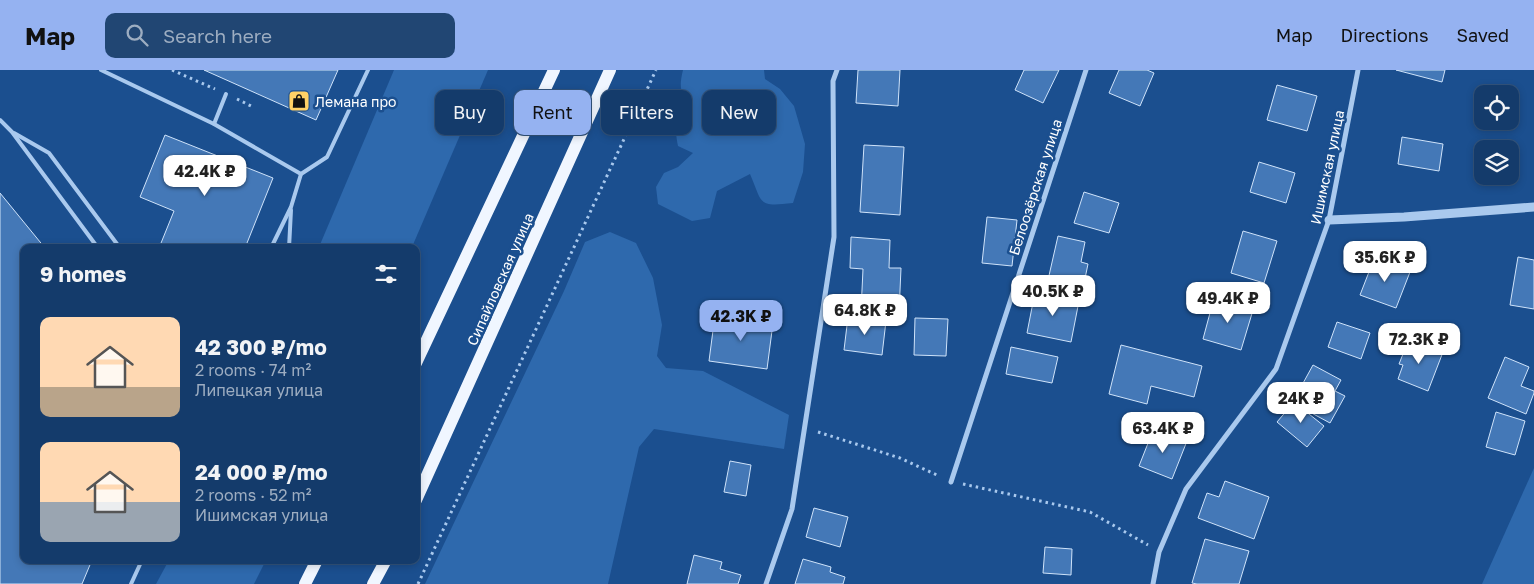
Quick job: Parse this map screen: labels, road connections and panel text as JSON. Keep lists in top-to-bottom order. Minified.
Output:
{"streets":{"main road":["Сипайловская улица"],"street":["Ишимская улица","Белоозёрская улица"]},"places":{"shop":["Лемана про"]},"page":{"header":"Map","search":"Search here","nav":["Map","Directions","Saved"],"chip":["Buy","Rent","Filters","New"],"price":["42.4K ₽","35.6K ₽","40.5K ₽","49.4K ₽","64.8K ₽","42.3K ₽","72.3K ₽","24K ₽","63.4K ₽"],"heading":"9 homes","list":[{"name":"42 300 ₽/mo","note":"2 rooms · 74 m² · Липецкая улица"},{"name":"24 000 ₽/mo","note":"2 rooms · 52 m² · Ишимская улица"}]}}
